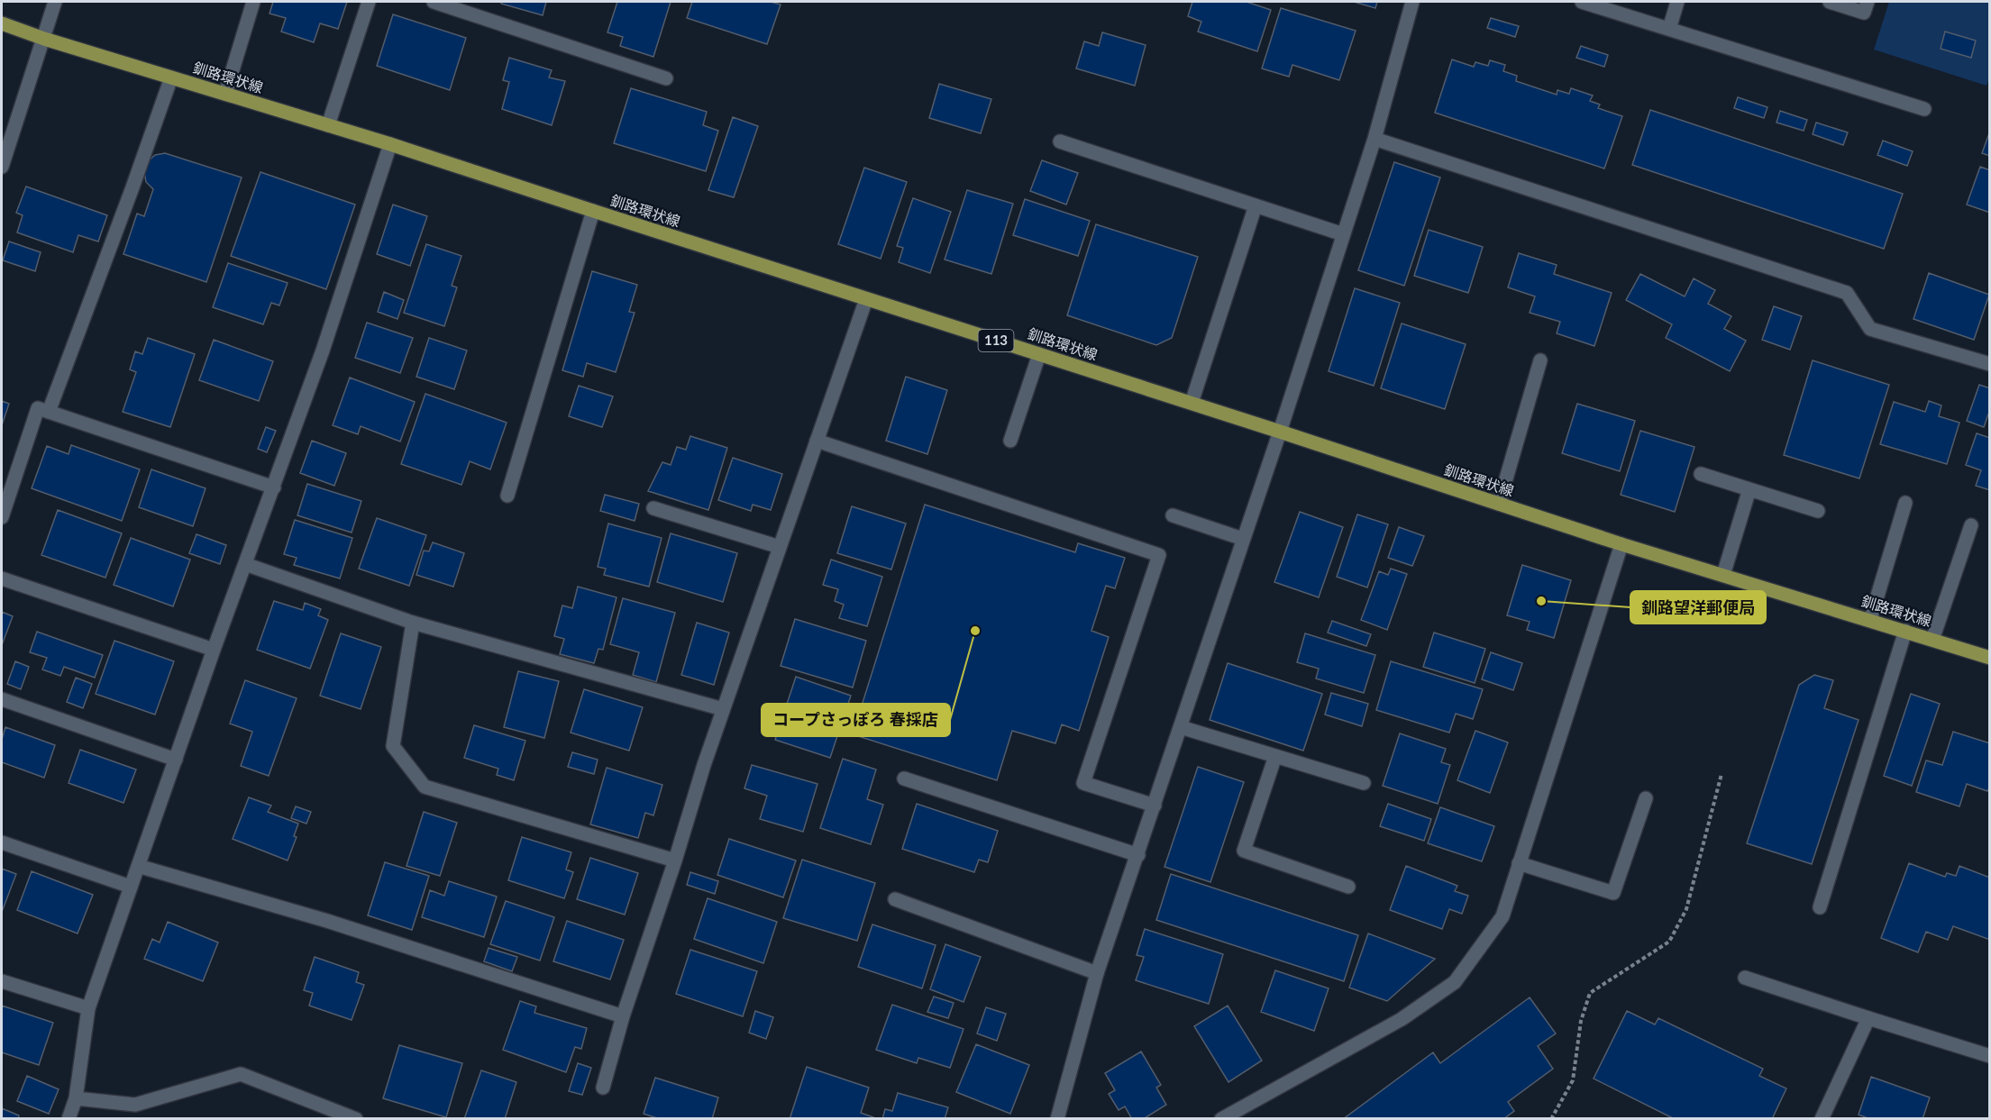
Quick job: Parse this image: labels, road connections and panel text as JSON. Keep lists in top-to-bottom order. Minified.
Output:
{"streets":{"main road":["釧路環状線","113"]},"places":["釧路望洋郵便局","コープさっぽろ 春採店"]}
